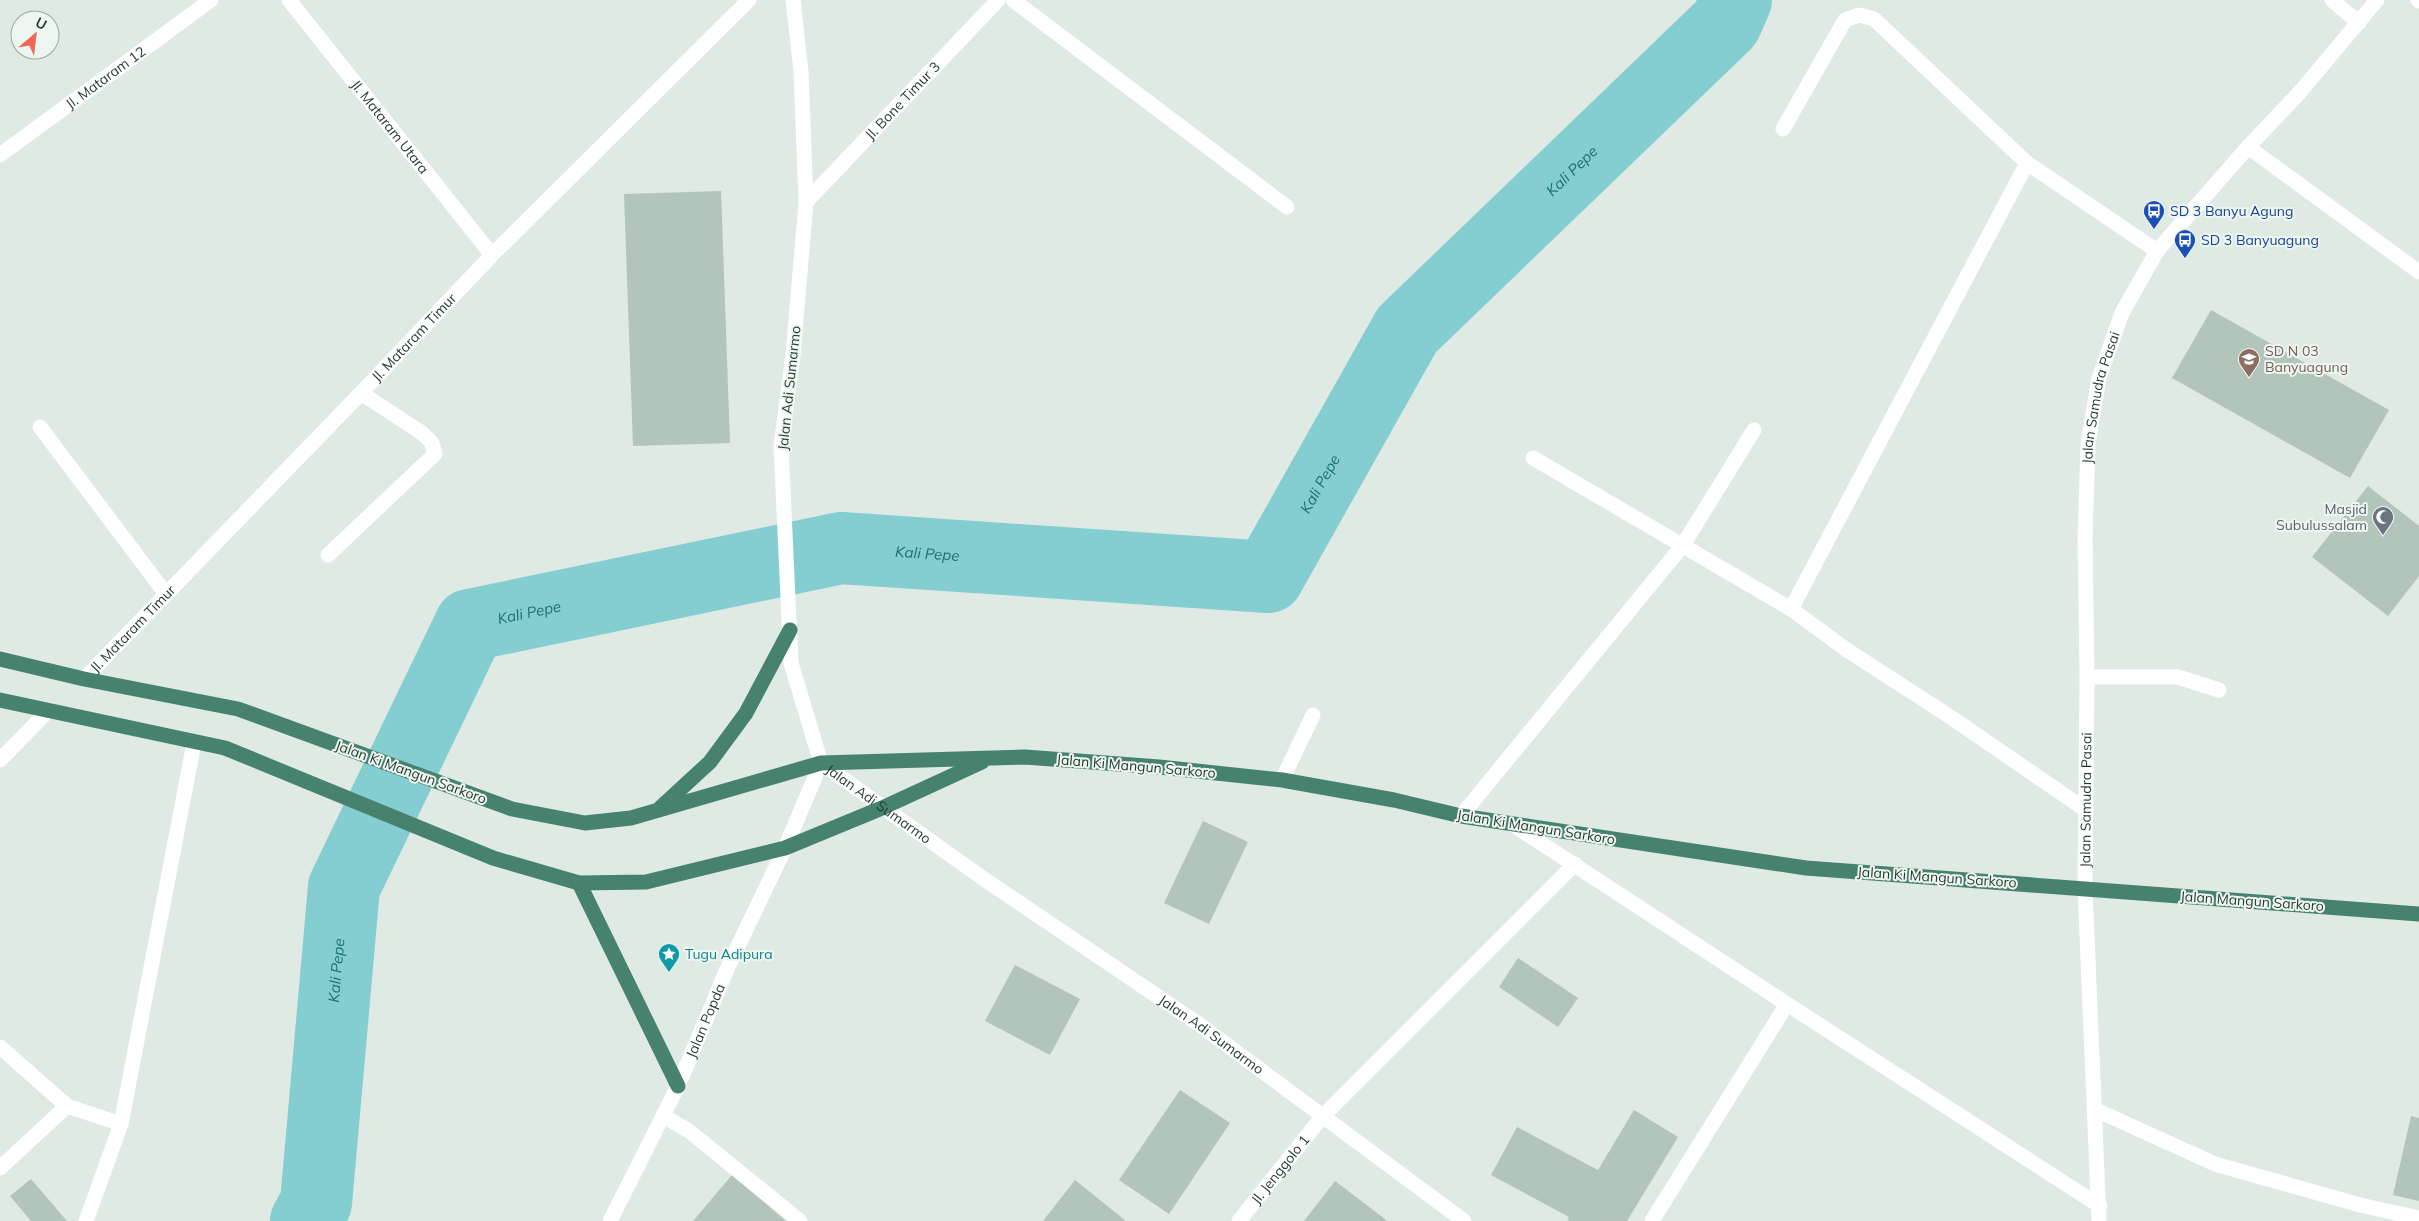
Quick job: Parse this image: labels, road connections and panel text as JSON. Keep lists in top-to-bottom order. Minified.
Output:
{"streets":{"highway":["Jalan Ki Mangun Sarkoro","Jalan Mangun Sarkoro"],"street":["Jl. Mataram 12","Jl. Bone Timur 3","Jl. Mataram Utara","Jl. Mataram Timur","Jalan Adi Sumarmo","Jalan Samudra Pasai","Jalan Popda","Jl. Jenggolo 1"]},"crossings":[["Jl. Bone Timur 3","Jalan Adi Sumarmo"],["Jl. Mataram Utara","Jl. Mataram Timur"],["Jl. Mataram Timur","Jalan Ki Mangun Sarkoro"],["Jalan Adi Sumarmo","Jalan Ki Mangun Sarkoro"],["Jalan Adi Sumarmo","Jalan Popda"],["Jalan Adi Sumarmo","Jl. Jenggolo 1"],["Jalan Samudra Pasai","Jalan Ki Mangun Sarkoro"],["Jalan Samudra Pasai","Jalan Mangun Sarkoro"],["Jalan Ki Mangun Sarkoro","Jalan Mangun Sarkoro"],["Jalan Ki Mangun Sarkoro","Jalan Popda"]],"water":["Kali Pepe"],"places":{"bus stop":["SD 3 Banyu Agung","SD 3 Banyuagung"],"school or university":["SD N 03 Banyuagung"],"mosque":["Masjid Subulussalam"],"place":["Tugu Adipura"]},"north":"top right"}
